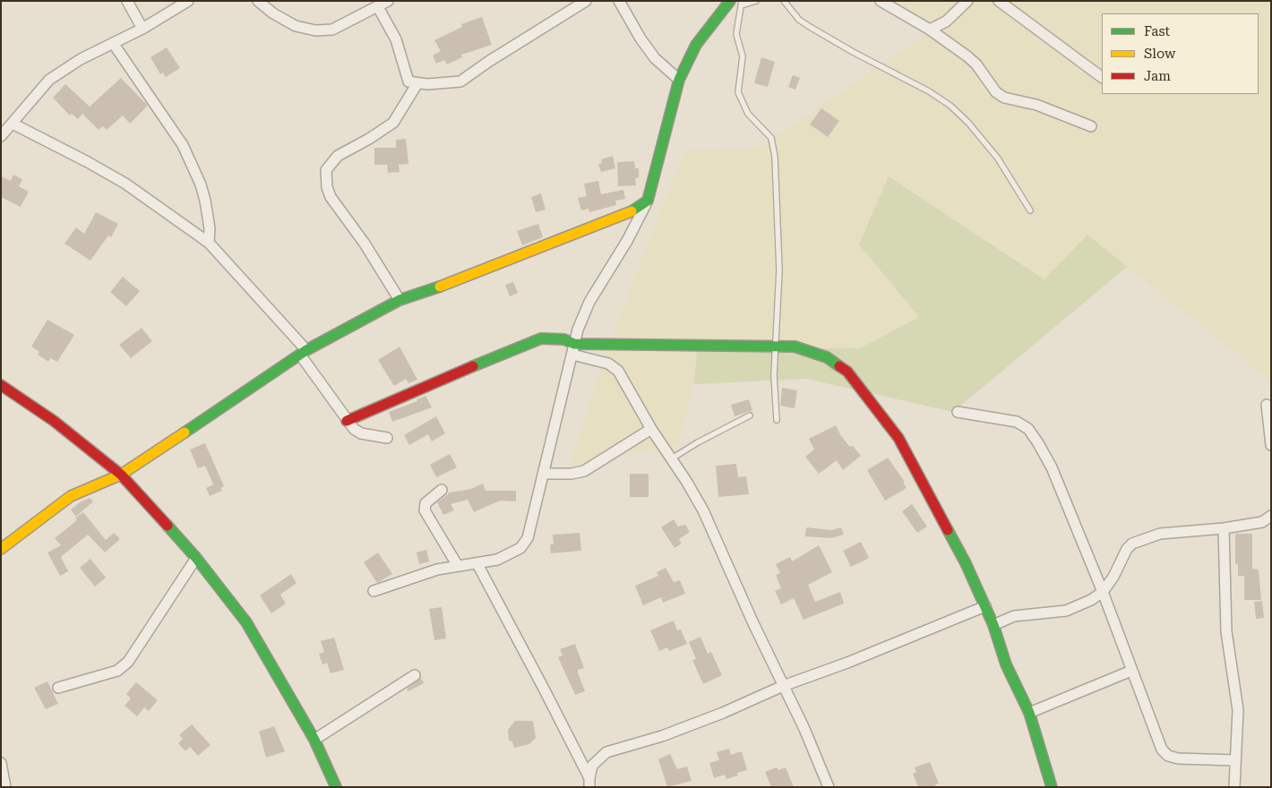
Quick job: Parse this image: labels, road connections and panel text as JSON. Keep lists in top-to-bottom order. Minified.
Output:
{"legend":["Fast","Slow","Jam"]}
